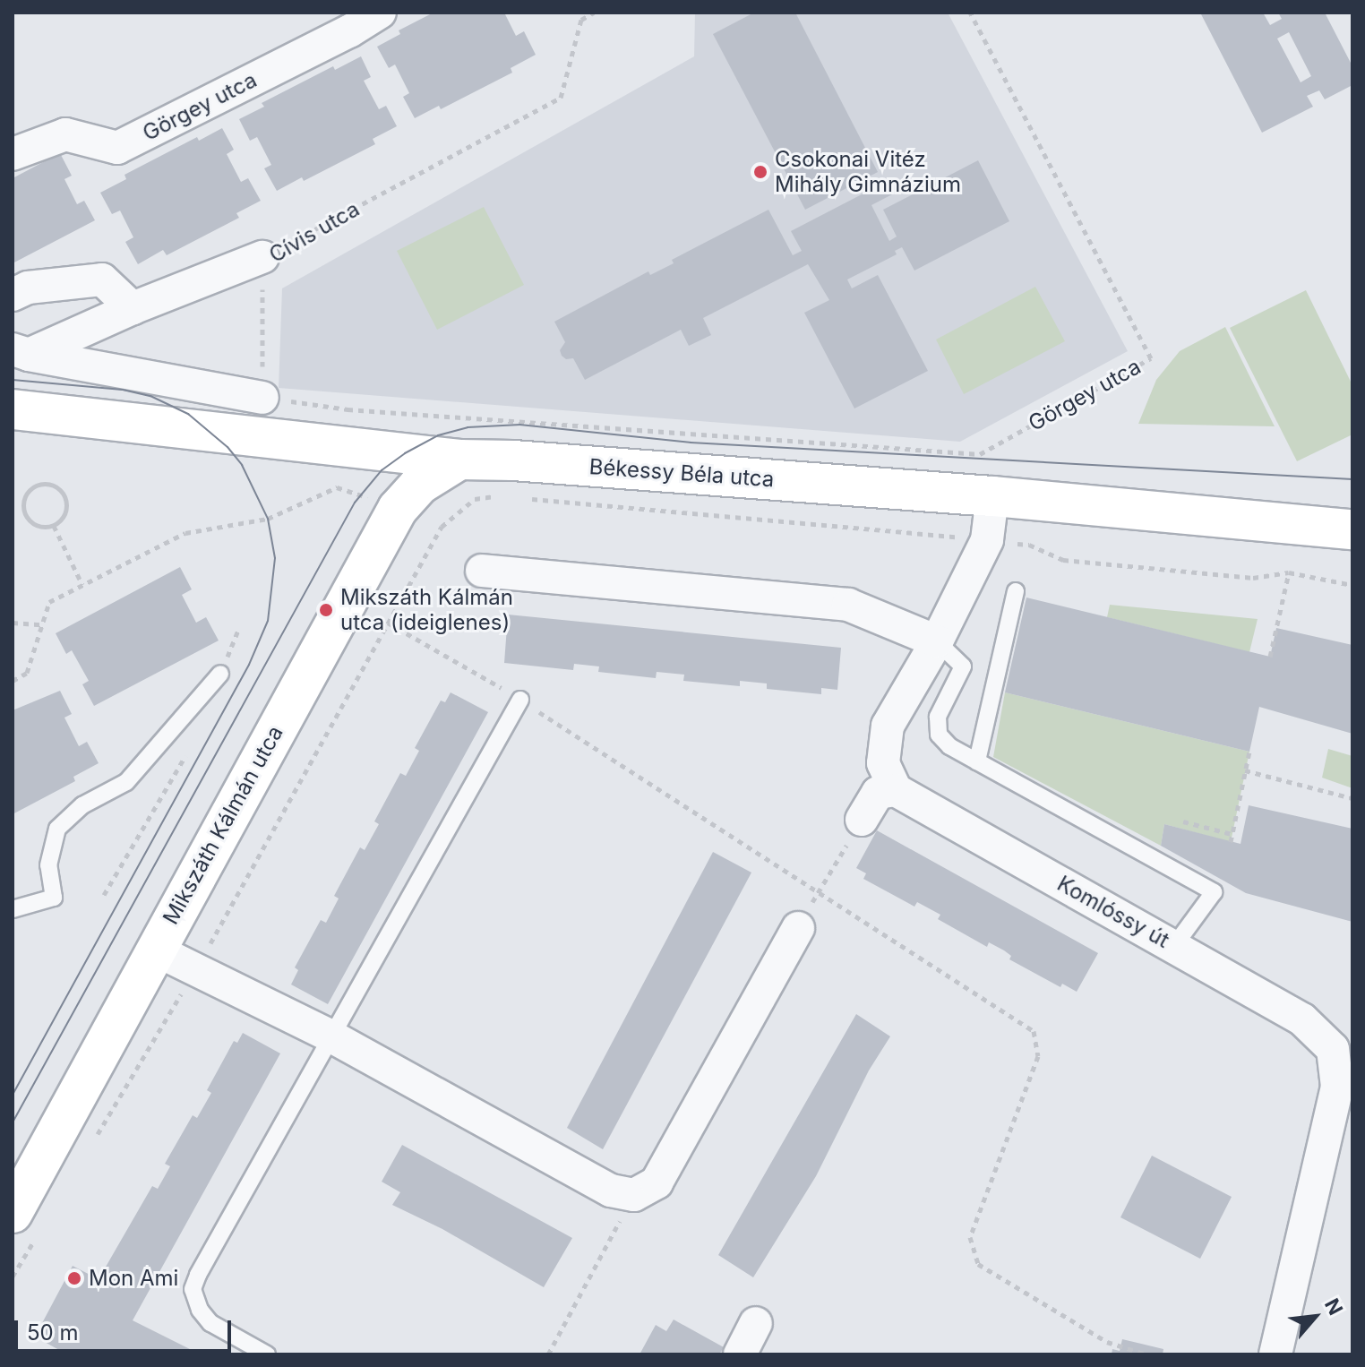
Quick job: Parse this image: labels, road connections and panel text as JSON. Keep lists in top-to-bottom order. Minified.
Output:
{"streets":{"street":["Görgey utca","Békessy Béla utca","Mikszáth Kálmán utca","Komlóssy út"],"path":["Cívis utca"]},"crossings":[["Görgey utca","Cívis utca"],["Békessy Béla utca","Mikszáth Kálmán utca"]],"places":["Csokonai Vitéz Mihály Gimnázium","Mikszáth Kálmán utca (ideiglenes)","Mon Ami"],"scale_bar":"50 m","north":"top right"}
